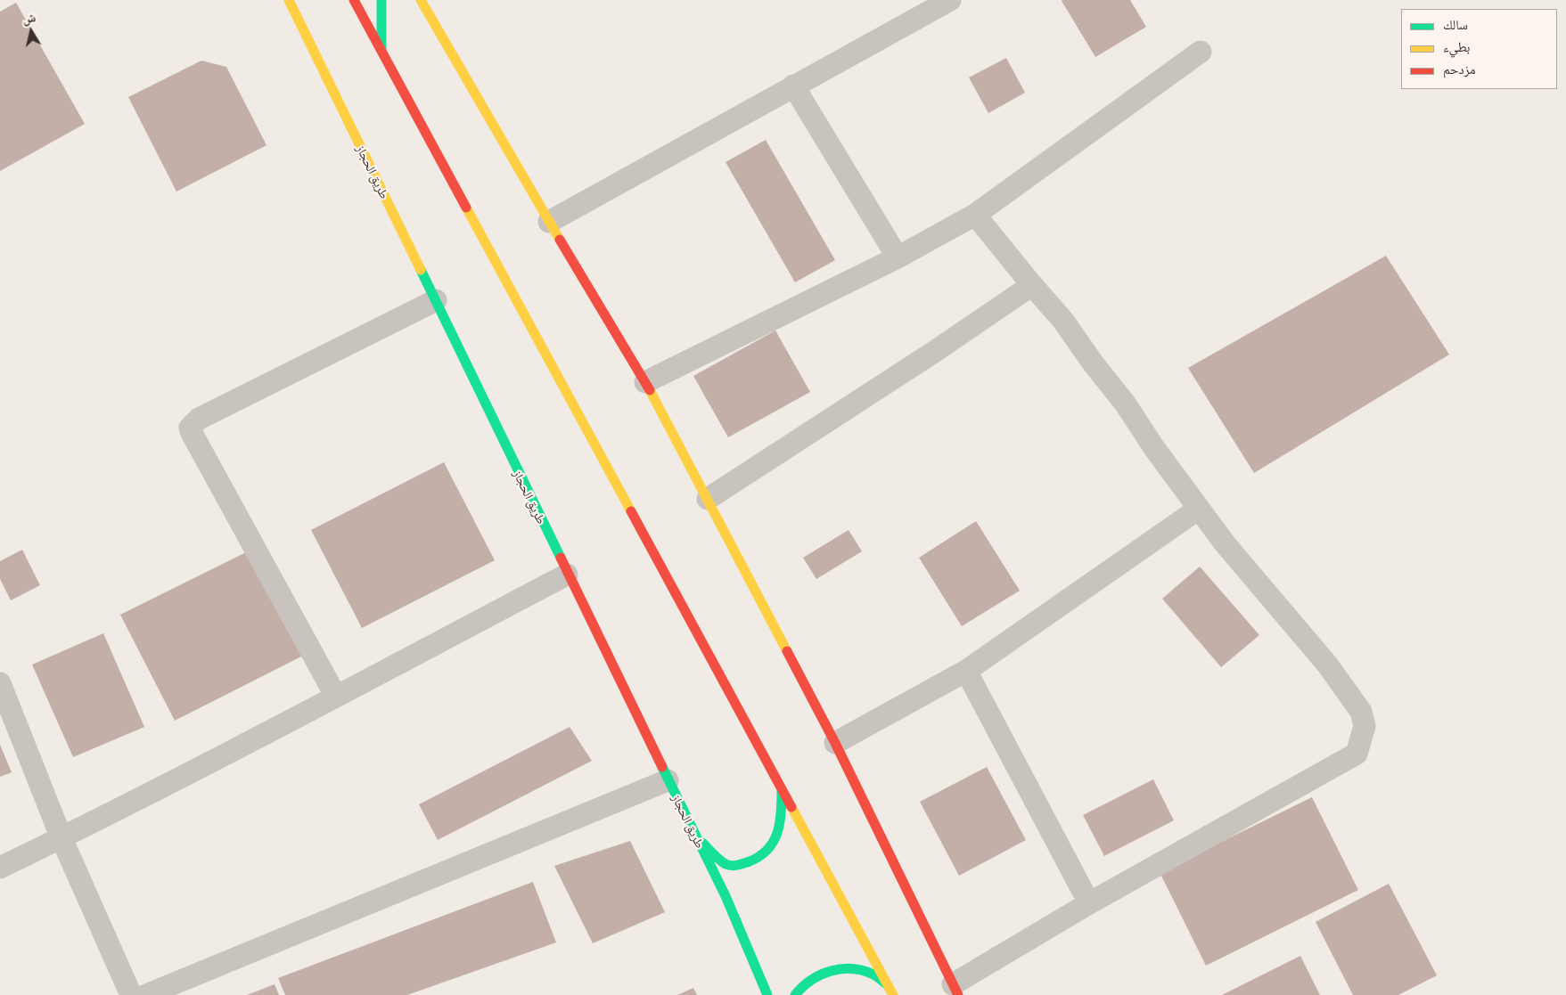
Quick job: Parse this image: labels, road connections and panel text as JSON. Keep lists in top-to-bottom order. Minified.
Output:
{"streets":{"main road":["طريق الحجاز"]},"legend":["سالك","بطيء","مزدحم"],"north":"top"}
